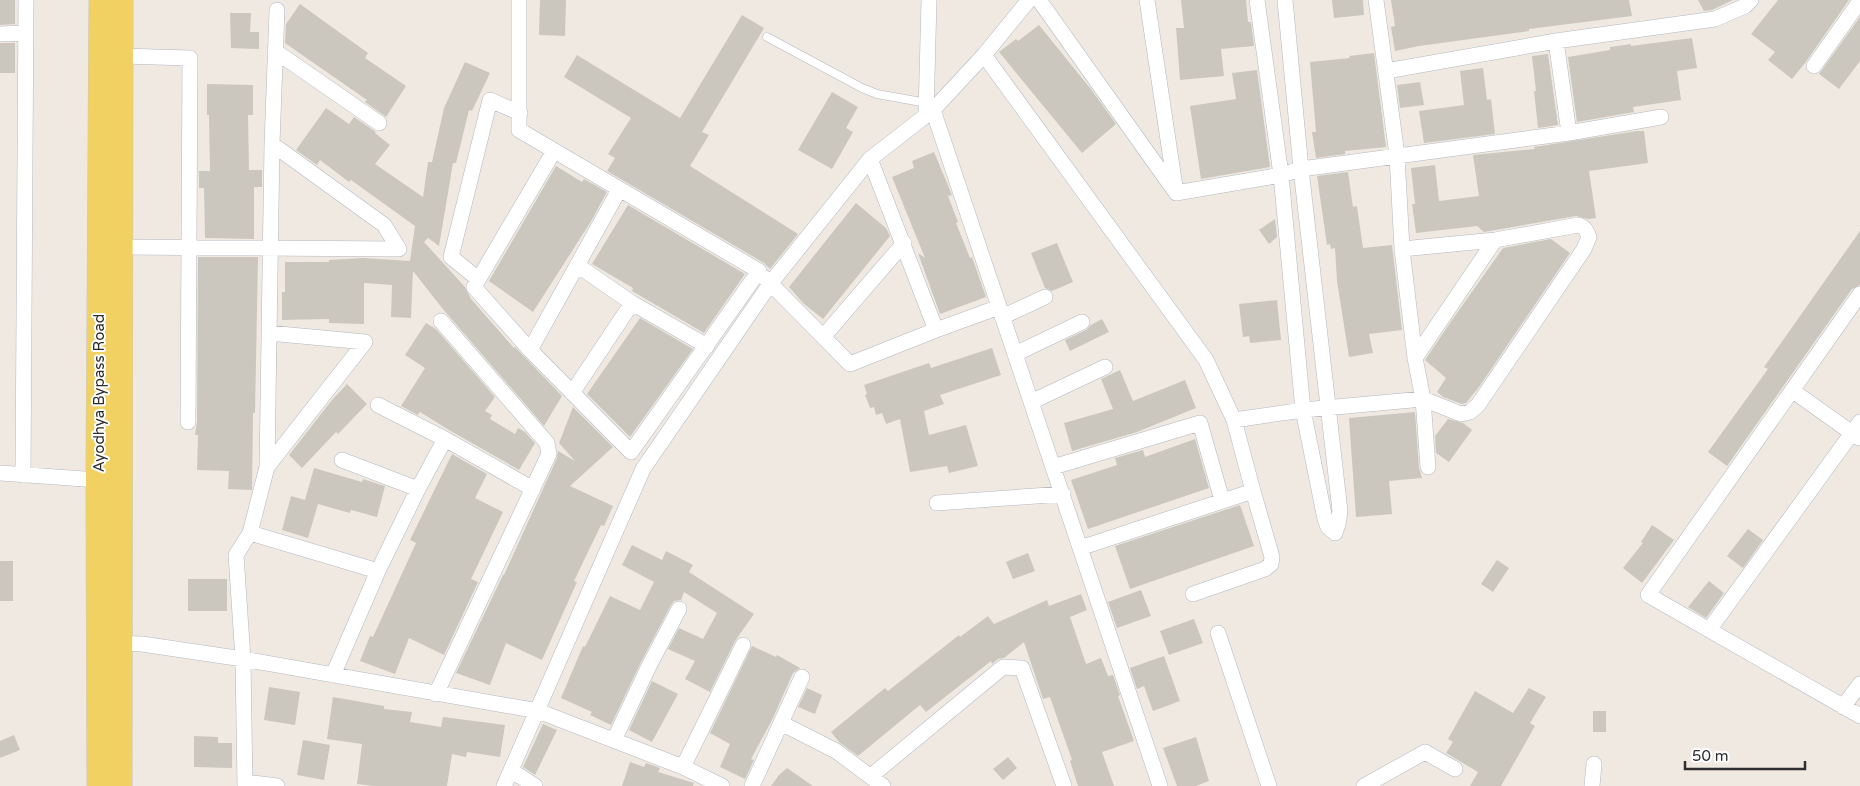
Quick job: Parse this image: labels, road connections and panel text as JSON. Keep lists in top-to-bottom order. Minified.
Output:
{"streets":{"main road":["Ayodhya Bypass Road"]},"scale_bar":"50 m"}
